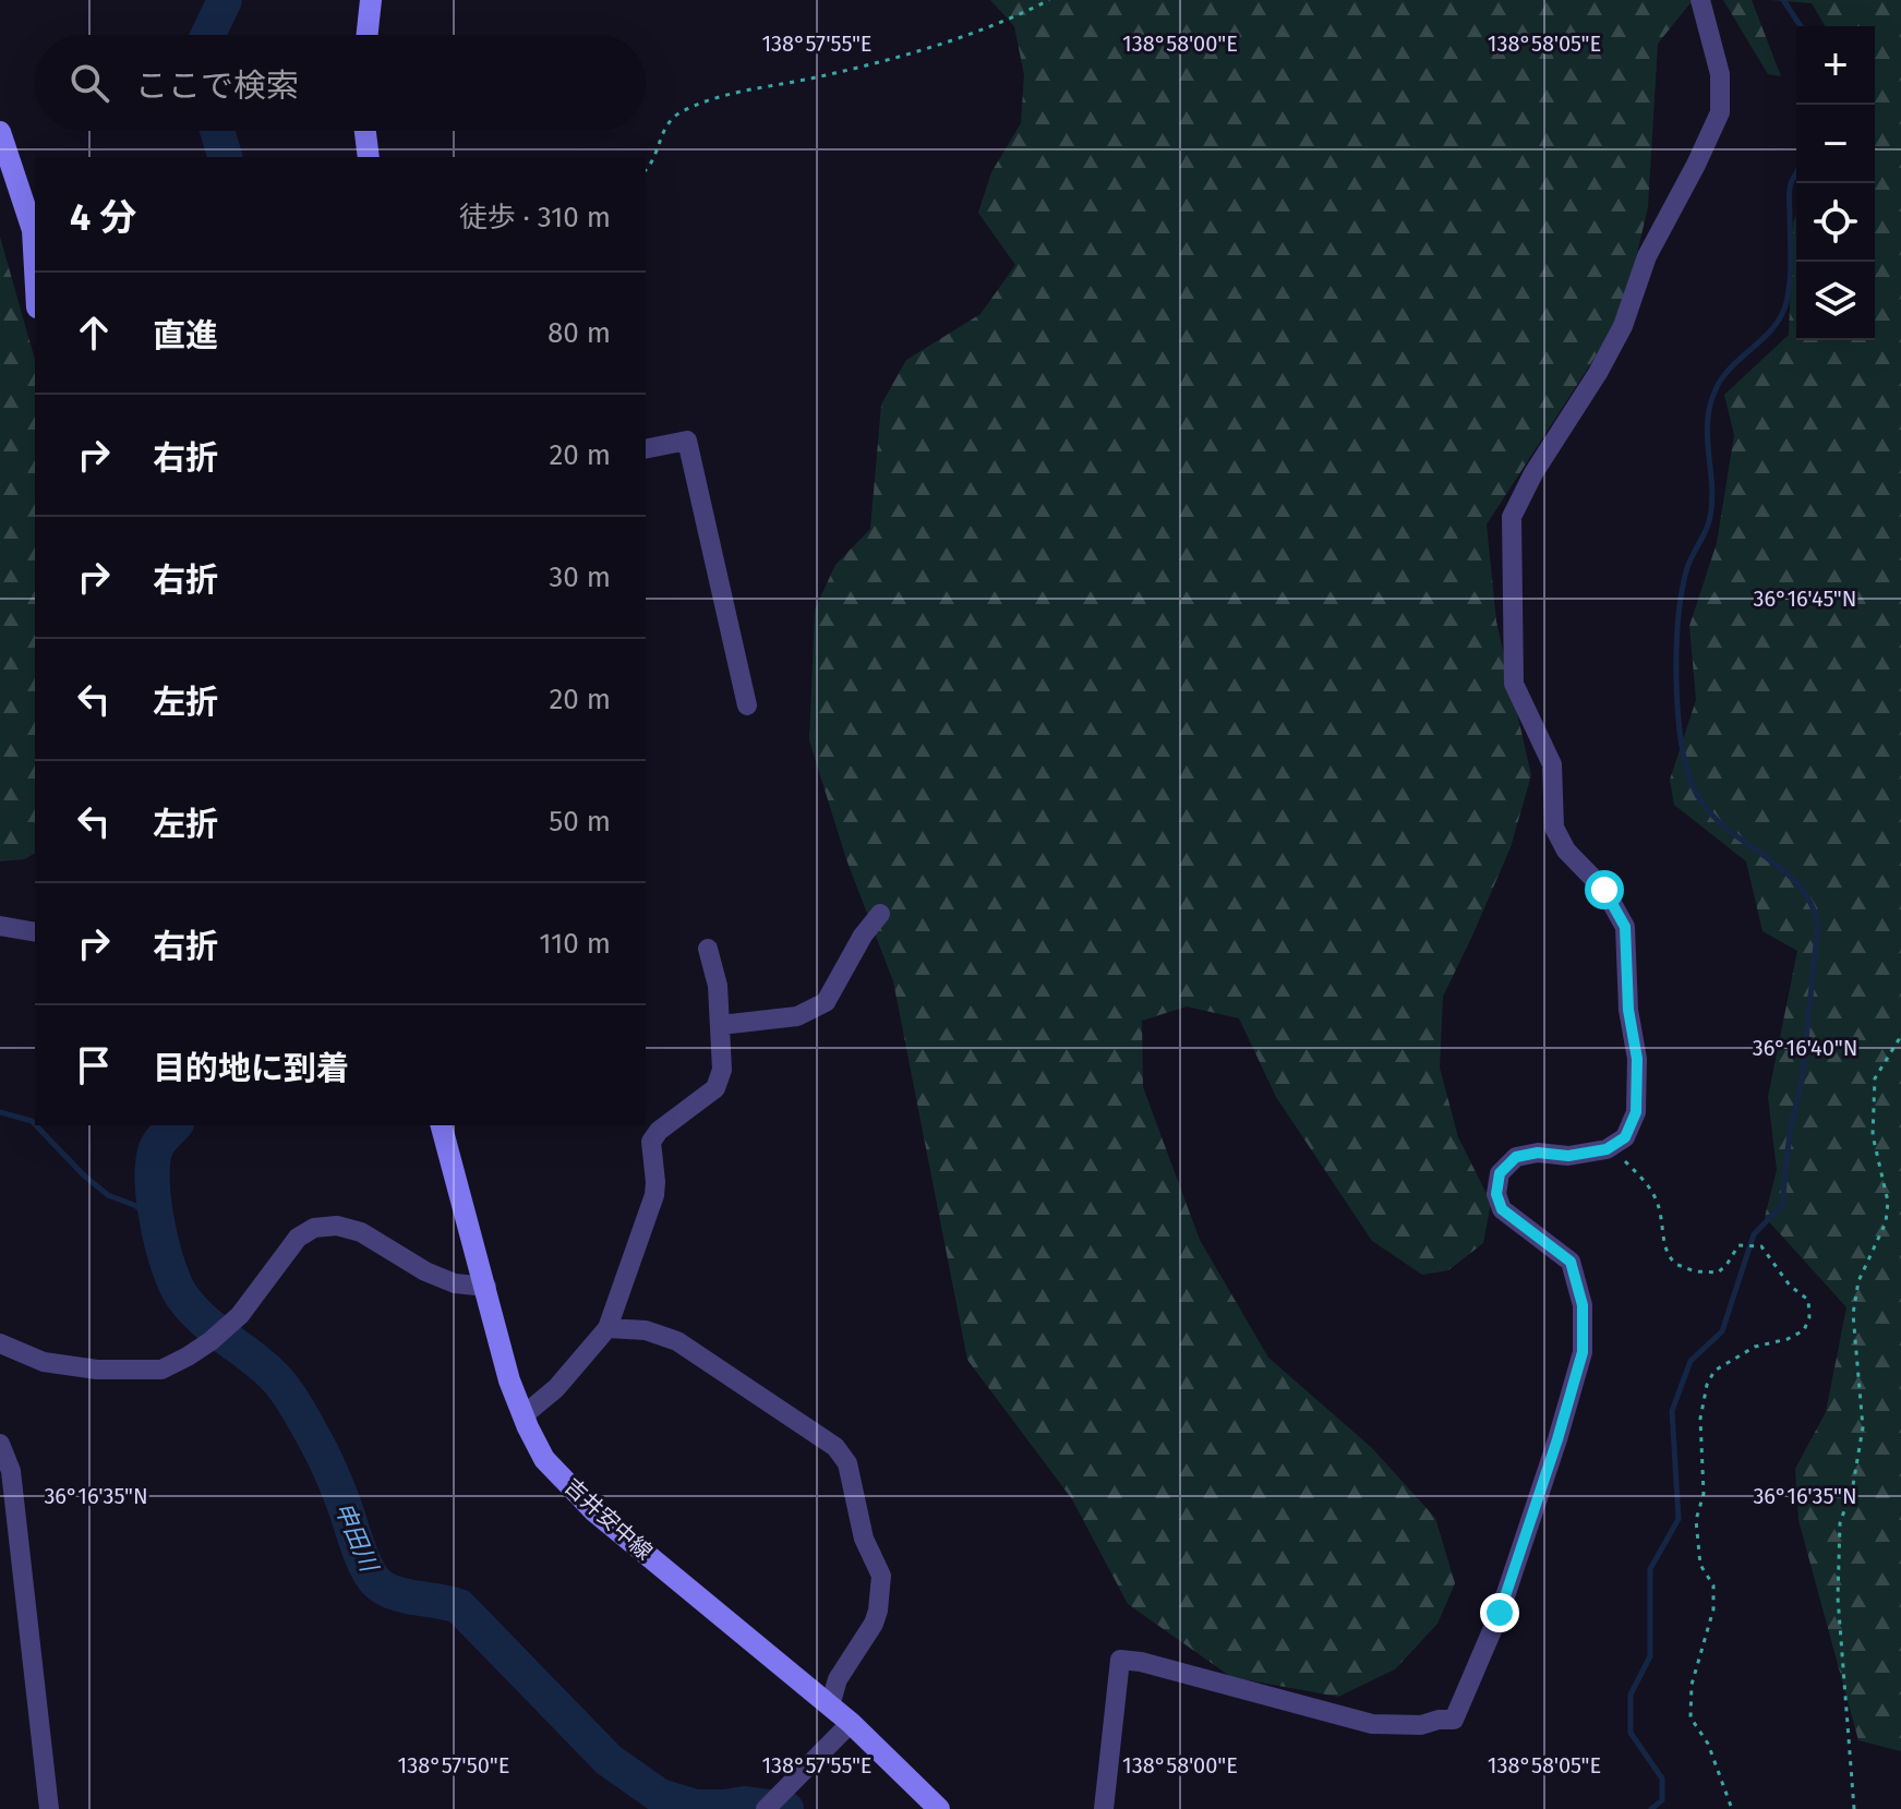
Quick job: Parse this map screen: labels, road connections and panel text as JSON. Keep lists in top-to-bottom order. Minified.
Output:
{"streets":{"main road":["吉井安中線"]},"water":["申田川"],"page":{"map_buttons":["+","−"],"search":"ここで検索","heading":["4 分","徒歩 · 310 m"],"list":[["直進","80 m"],["右折","20 m"],["右折","30 m"],["左折","20 m"],["左折","50 m"],["右折","110 m"],"目的地に到着"]},"coordinates":["138°57'55\"E","138°58'00\"E","138°58'05\"E","36°16'45\"N","36°16'40\"N","36°16'35\"N","138°57'50\"E"]}
